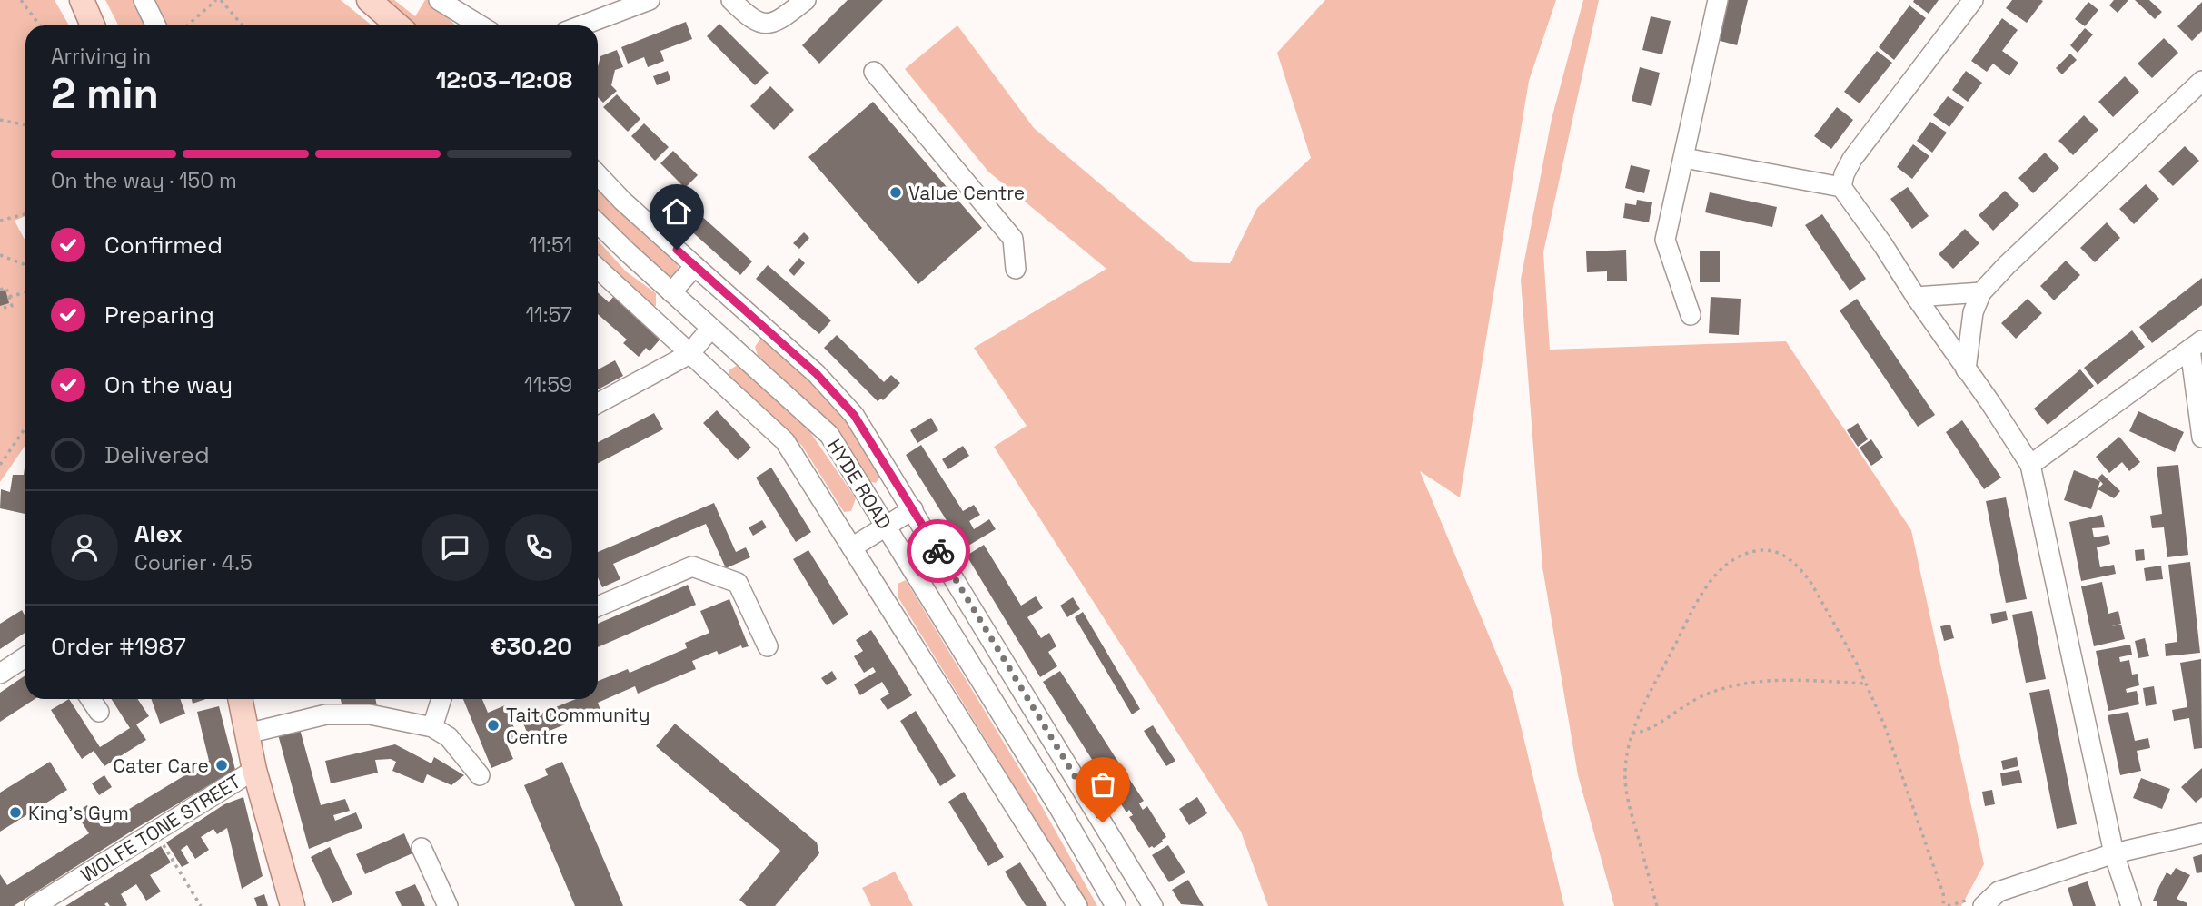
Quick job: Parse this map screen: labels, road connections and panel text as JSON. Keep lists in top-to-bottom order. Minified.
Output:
{"streets":{"street":["HYDE ROAD","WOLFE TONE STREET"]},"places":["Value Centre","Tait Community Centre","Cater Care","King's Gym"],"page":{"heading":["2 min","Arriving in","12:03–12:08"],"panel":["Alex","Courier · 4.5","Order #1987","€30.20"],"bar":"On the way · 150 m","list":[["Confirmed","11:51"],["Preparing","11:57"],["On the way","11:59"],"Delivered"]}}
